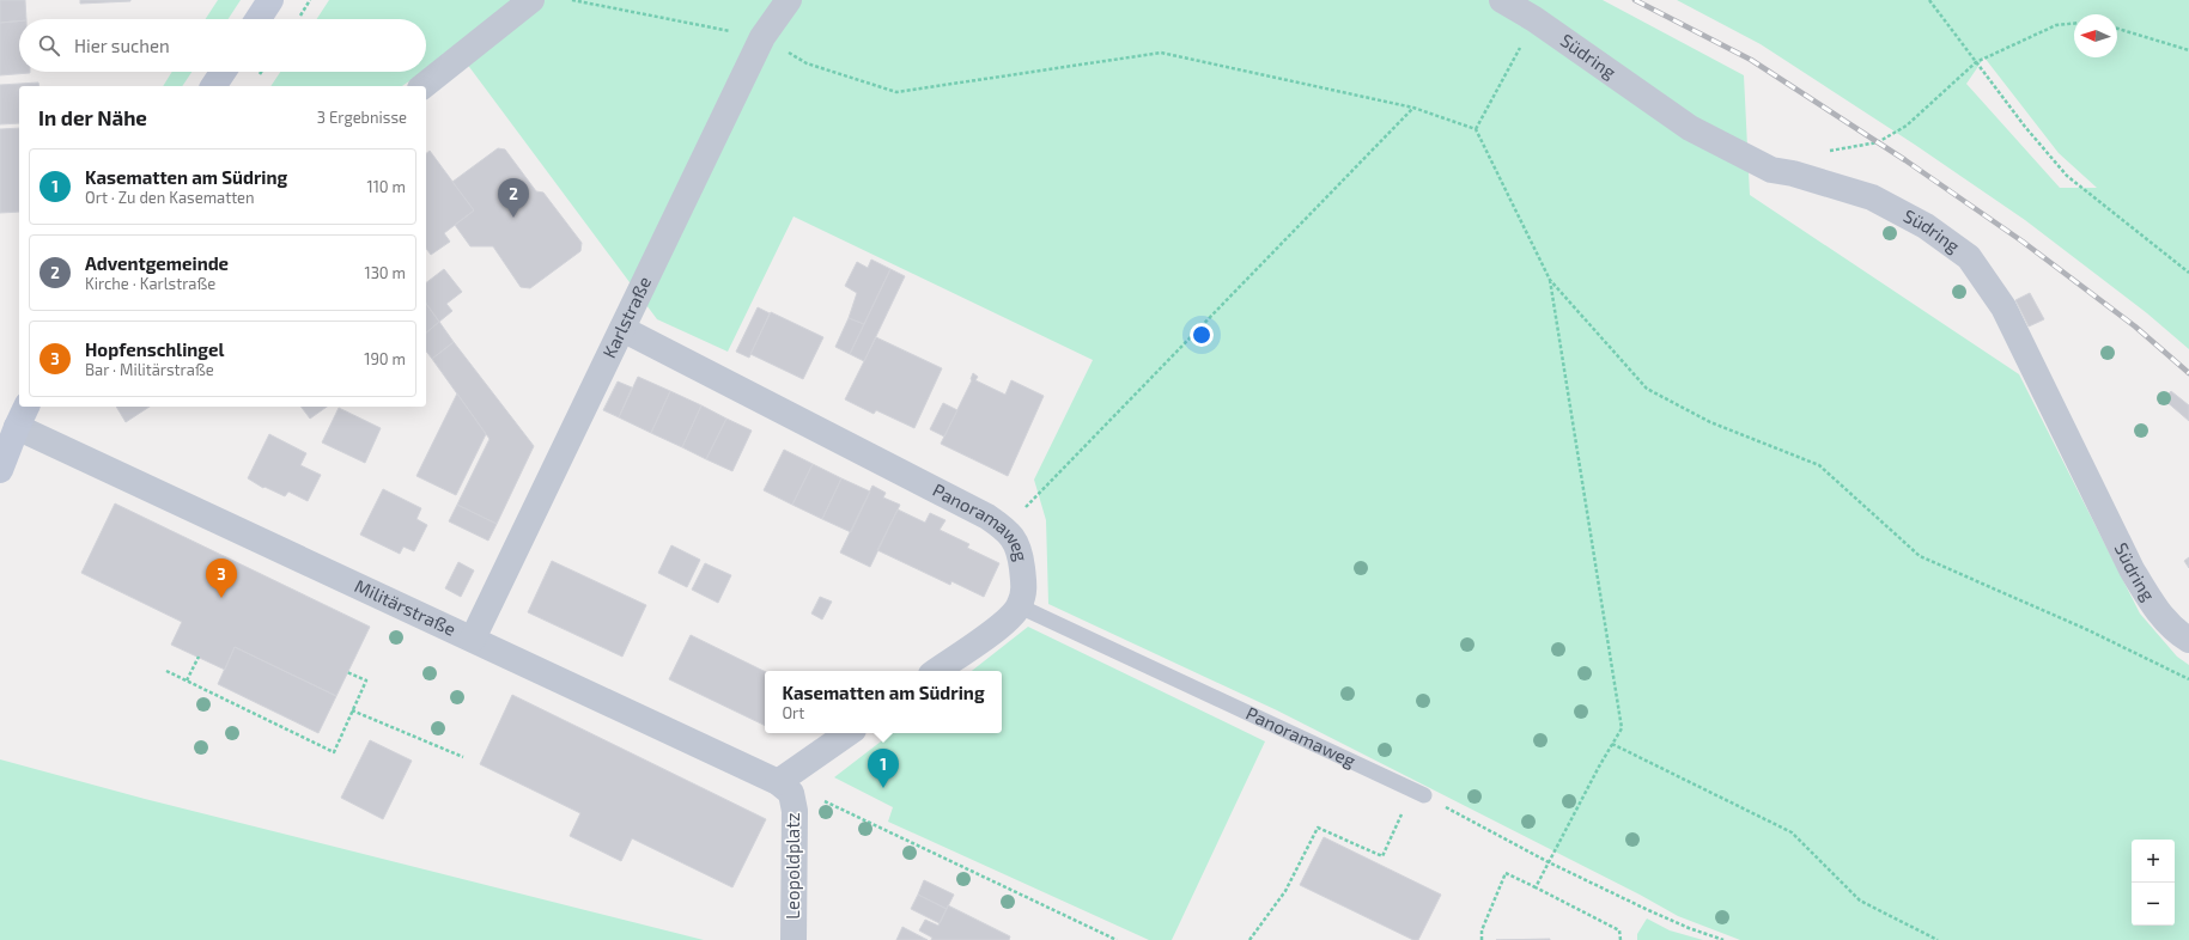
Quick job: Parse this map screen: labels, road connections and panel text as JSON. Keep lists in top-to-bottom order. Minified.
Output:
{"streets":{"street":["Südring","Karlstraße","Panoramaweg","Militärstraße","Leopoldplatz"]},"crossings":[["Karlstraße","Panoramaweg"],["Karlstraße","Militärstraße"],["Militärstraße","Leopoldplatz"]],"north":"left","page":{"search":"Hier suchen","heading":["In der Nähe","3 Ergebnisse"],"list":[{"mark":"1","name":"Kasematten am Südring","note":"Ort · Zu den Kasematten","value":"110 m"},{"mark":"2","name":"Adventgemeinde","note":"Kirche · Karlstraße","value":"130 m"},{"mark":"3","name":"Hopfenschlingel","note":"Bar · Militärstraße","value":"190 m"}],"pins":["2","3","1"],"popup":["Kasematten am Südring","Ort"],"map_buttons":["+","−"]}}
